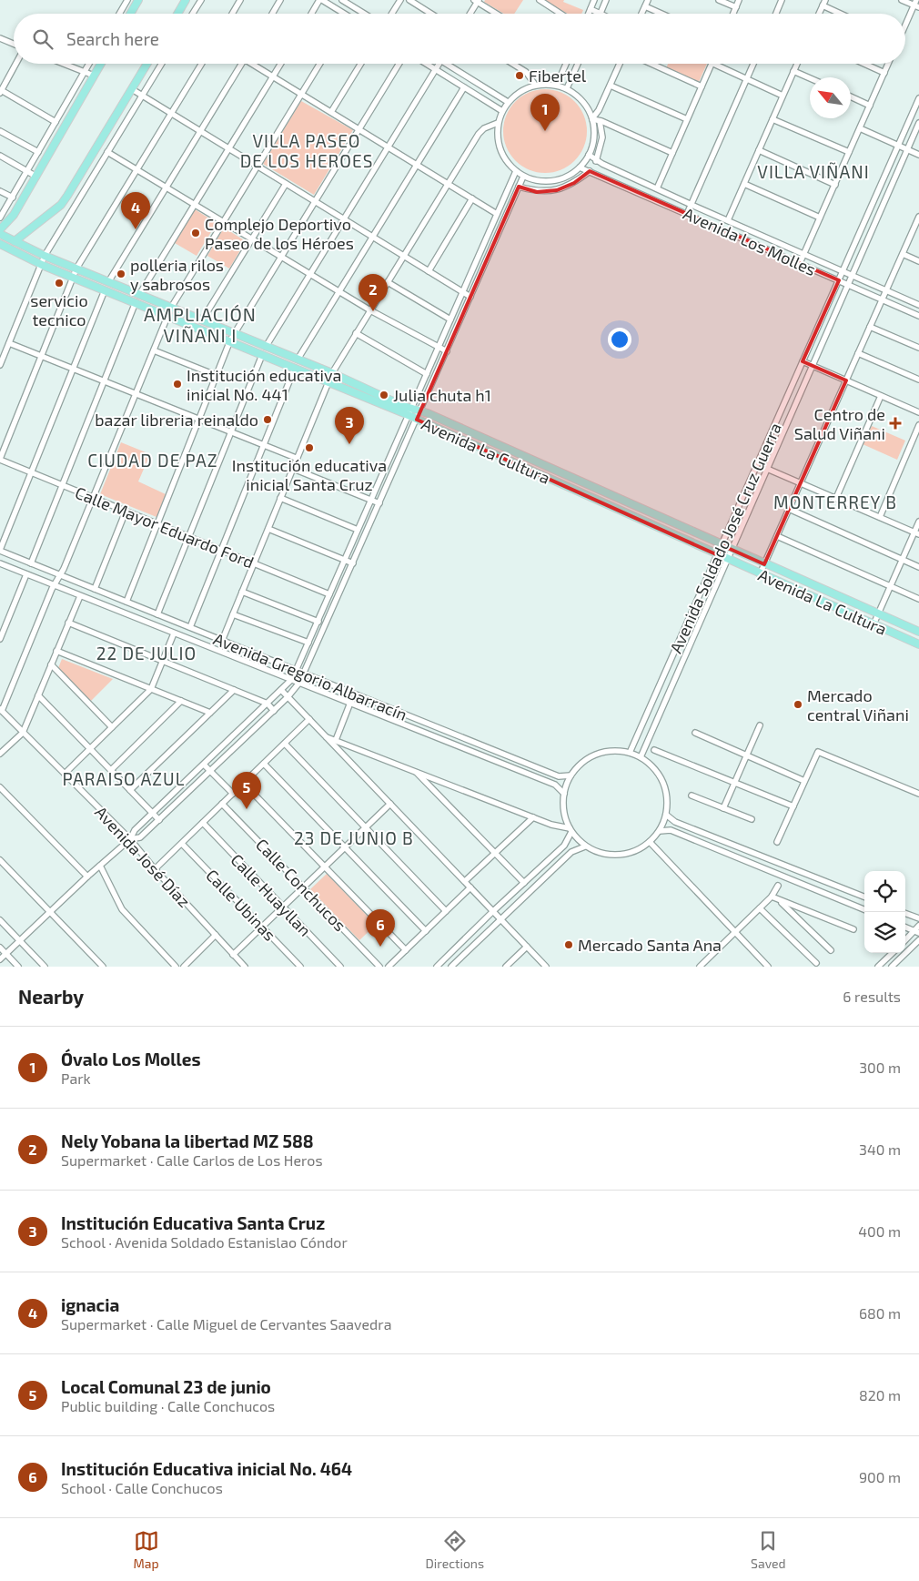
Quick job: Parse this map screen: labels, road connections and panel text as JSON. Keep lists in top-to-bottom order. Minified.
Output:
{"streets":{"main road":["Avenida La Cultura"],"street":["Avenida Los Molles","Calle Mayor Eduardo Ford","Avenida Soldado José Cruz Guerra","Avenida Gregorio Albarracín","Avenida José Díaz","Calle Conchucos","Calle Huayllan","Calle Ubinas"]},"crossings":[["Avenida Los Molles","Avenida Soldado José Cruz Guerra"],["Avenida La Cultura","Avenida Soldado José Cruz Guerra"],["Avenida Soldado José Cruz Guerra","Avenida Gregorio Albarracín"]],"districts":["VILLA PASEO DE LOS HEROES","VILLA VIÑANI","AMPLIACIÓN VIÑANI I","CIUDAD DE PAZ","MONTERREY B","22 DE JULIO","PARAISO AZUL","23 DE JUNIO B"],"places":{"other":["Fibertel","Complejo Deportivo Paseo de los Héroes","polleria rilos y sabrosos","servicio tecnico","Institución educativa inicial No. 441","Julia chuta h1","bazar libreria reinaldo","Institución educativa inicial Santa Cruz","Mercado central Viñani","Mercado Santa Ana"],"health":["Centro de Salud Viñani"]},"north":"top left","page":{"search":"Search here","pins":["1","4","2","3","5","6"],"heading":["Nearby","6 results"],"list":[{"mark":"1","name":"Óvalo Los Molles","note":"Park","value":"300 m"},{"mark":"2","name":"Nely Yobana la libertad MZ 588","note":"Supermarket · Calle Carlos de Los Heros","value":"340 m"},{"mark":"3","name":"Institución Educativa Santa Cruz","note":"School · Avenida Soldado Estanislao Cóndor","value":"400 m"},{"mark":"4","name":"ignacia","note":"Supermarket · Calle Miguel de Cervantes Saavedra","value":"680 m"},{"mark":"5","name":"Local Comunal 23 de junio","note":"Public building · Calle Conchucos","value":"820 m"},{"mark":"6","name":"Institución Educativa inicial No. 464","note":"School · Calle Conchucos","value":"900 m"}],"nav":["Map","Directions","Saved"]}}
